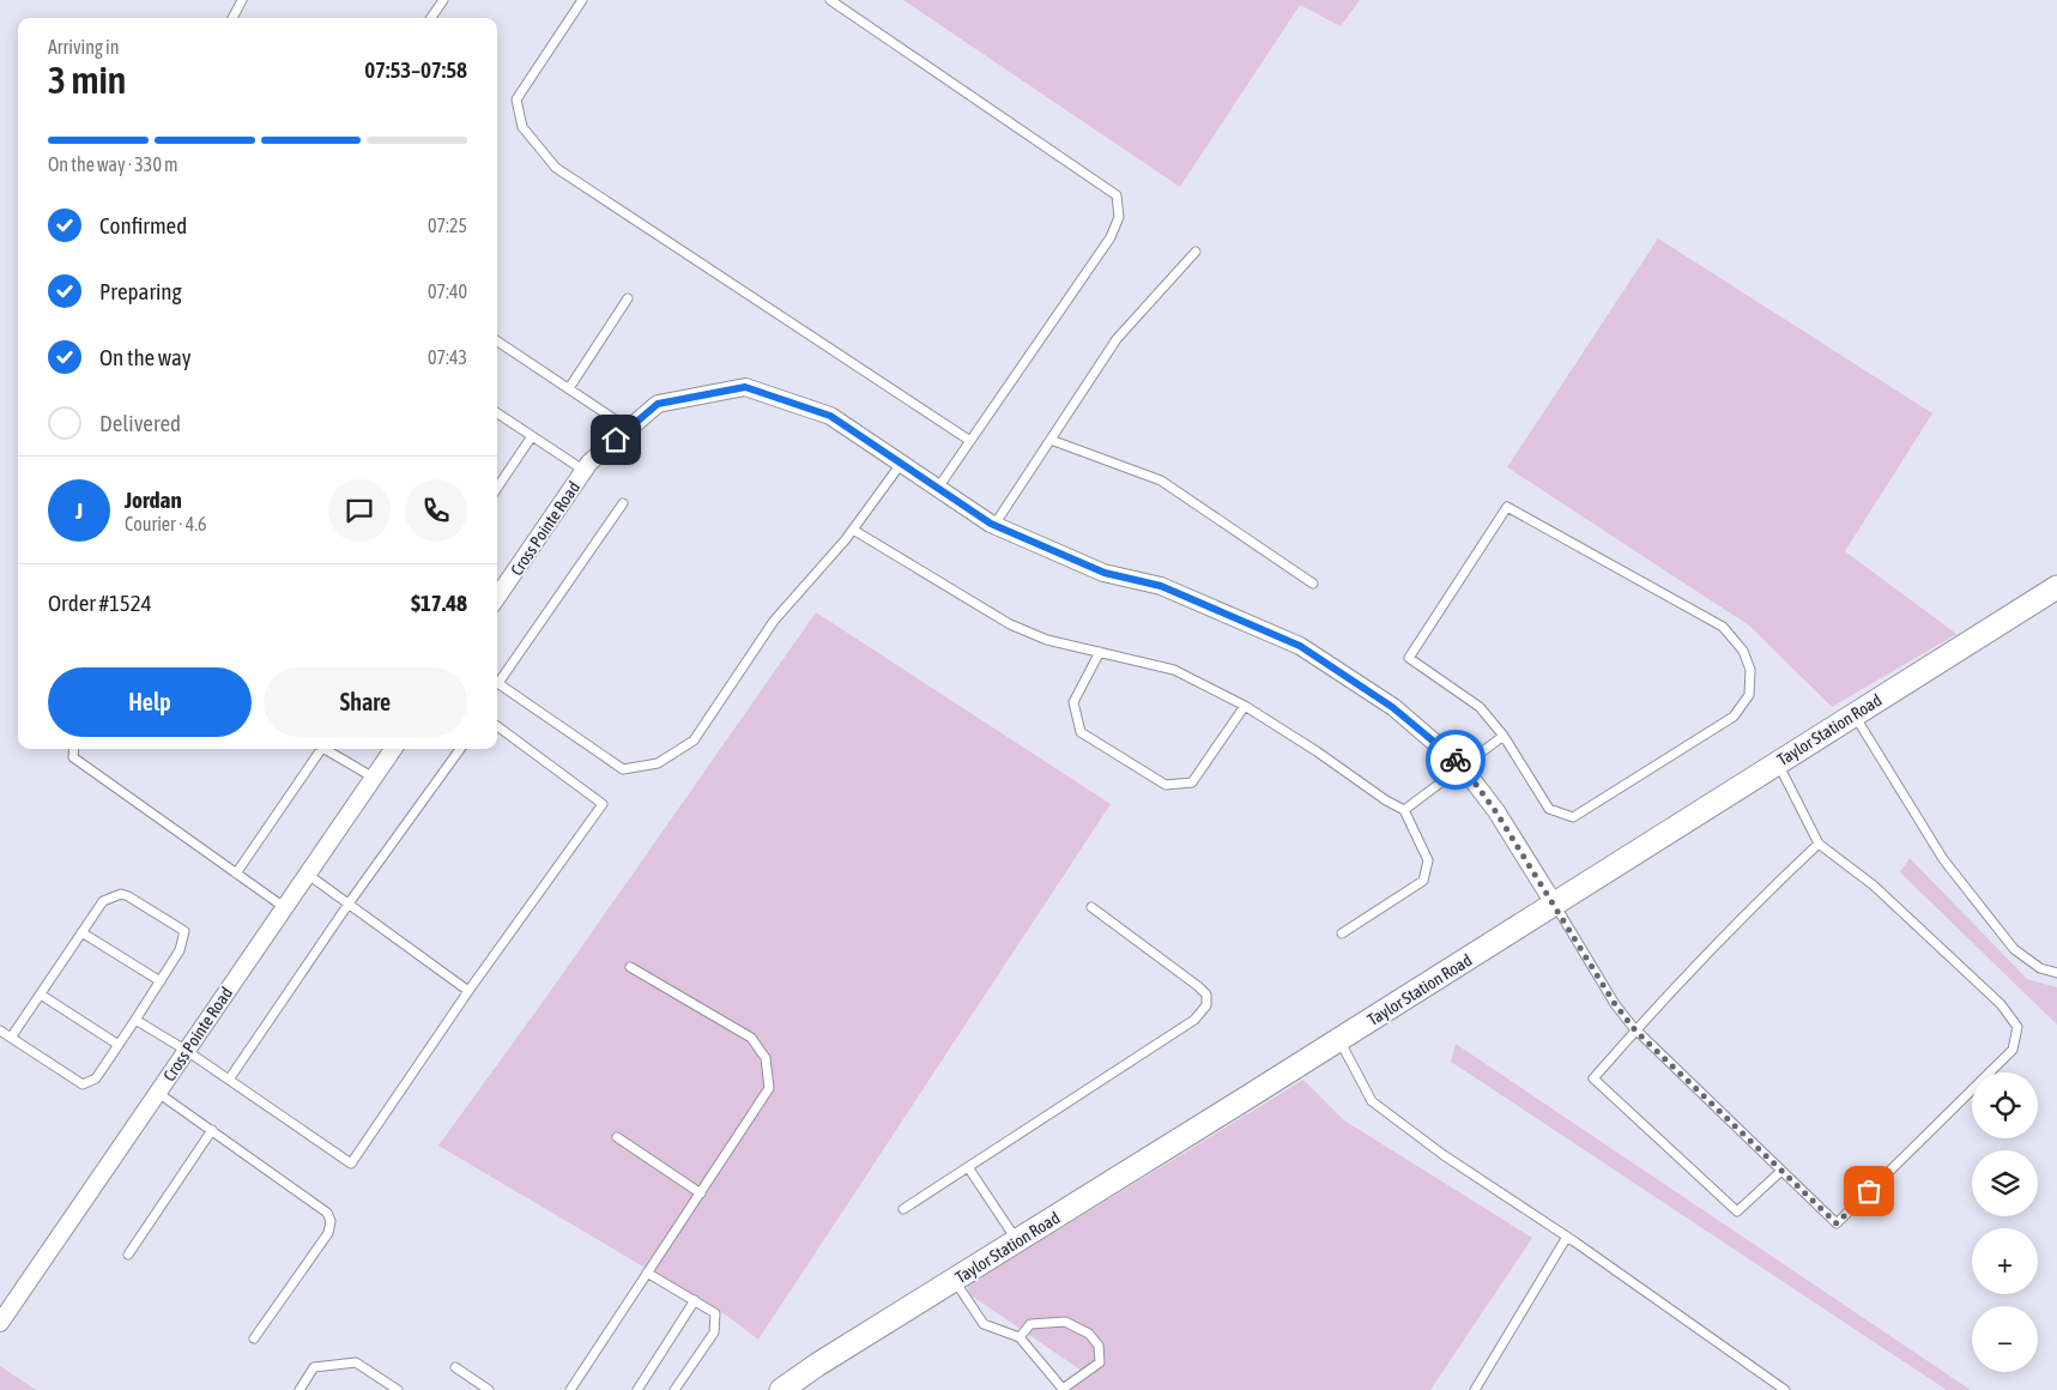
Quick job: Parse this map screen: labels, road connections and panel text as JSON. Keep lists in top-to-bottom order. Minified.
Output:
{"streets":{"main road":["Taylor Station Road"],"street":["Cross Pointe Road"]},"crossings":[["Cross Pointe Road","Taylor Station Road"]],"page":{"heading":["3 min","Arriving in","07:53–07:58"],"panel":["Jordan","Courier · 4.6","Order #1524","$17.48"],"bar":"On the way · 330 m","list":[["Confirmed","07:25"],["Preparing","07:40"],["On the way","07:43"],"Delivered"],"round":"J","buttons":["Help","Share"],"map_buttons":["+","−"]}}
